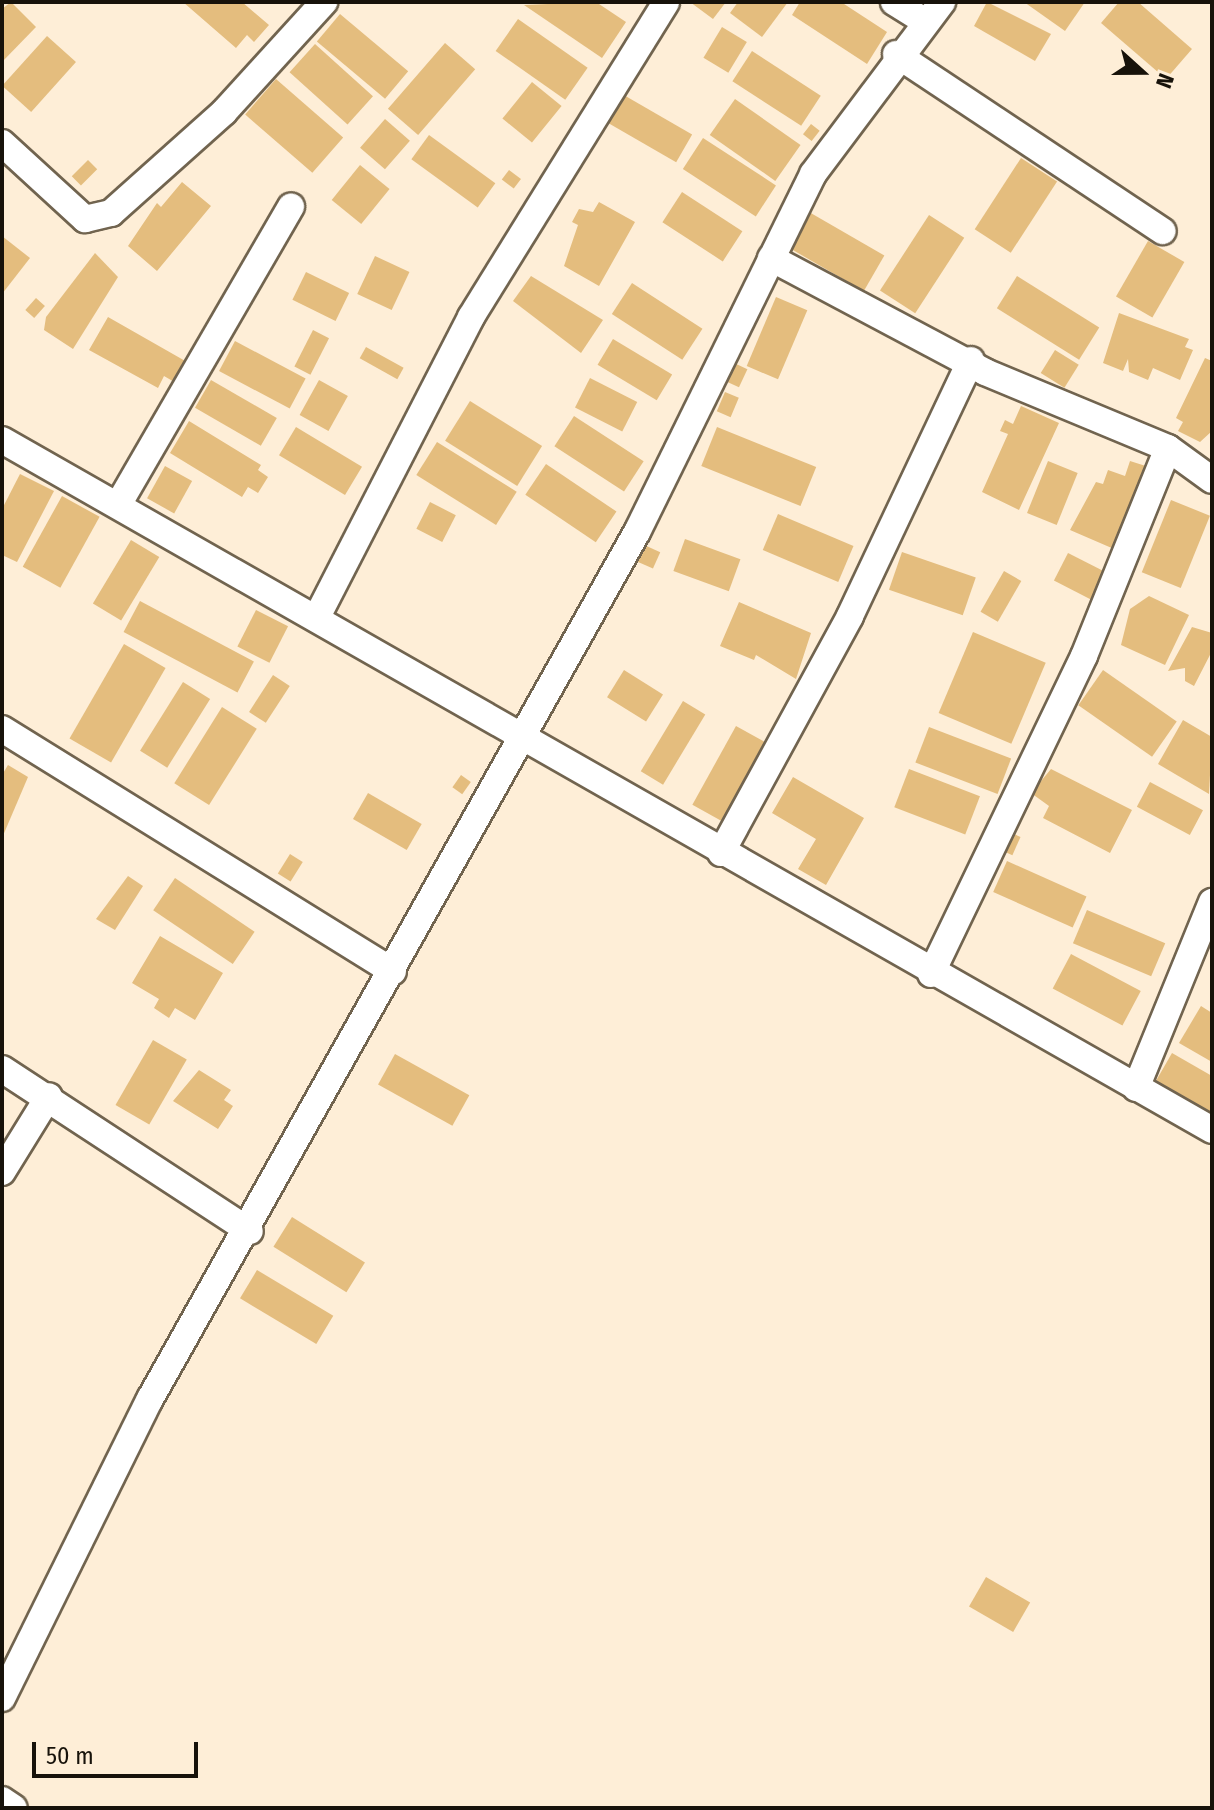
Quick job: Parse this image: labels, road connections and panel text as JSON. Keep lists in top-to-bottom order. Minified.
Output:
{"scale_bar":"50 m","north":"right"}
